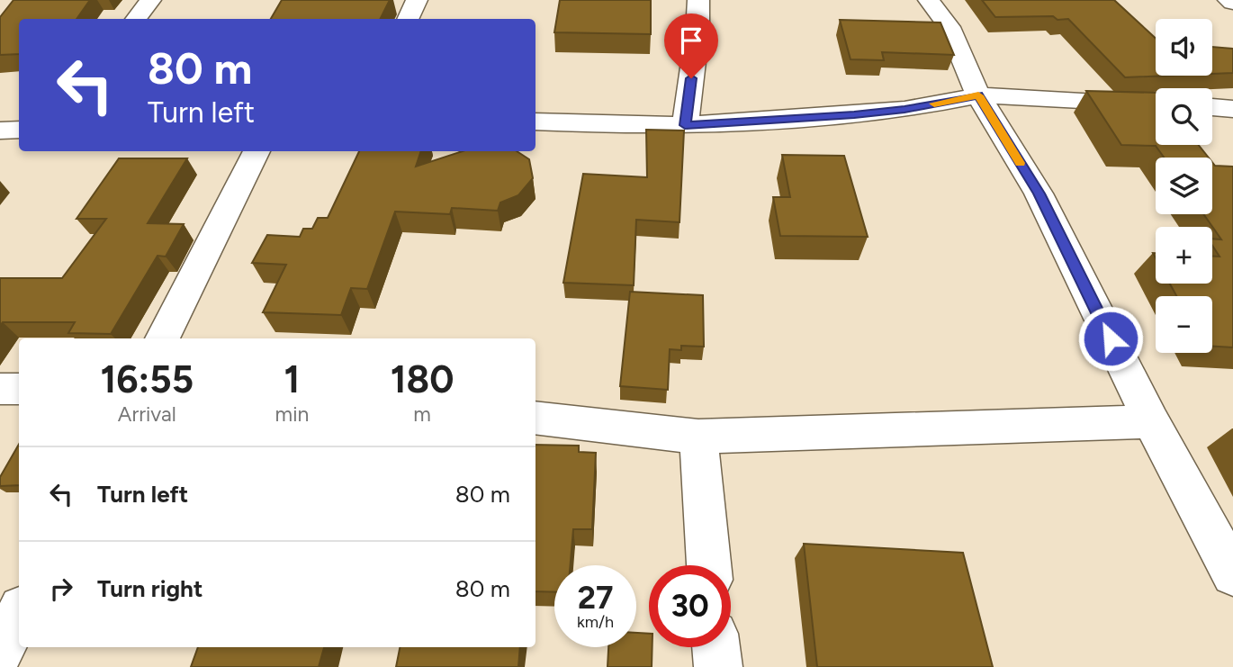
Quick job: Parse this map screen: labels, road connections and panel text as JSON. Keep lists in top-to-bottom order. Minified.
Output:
{"page":{"map_buttons":["+","−"],"turn":["80 m","Turn left"],"eta":["16:55","Arrival","1","min","180","m"],"list":[{"name":"Turn left","value":"80 m"},{"name":"Turn right","value":"80 m"}],"speed":"27 km/h","limit":"30"}}
